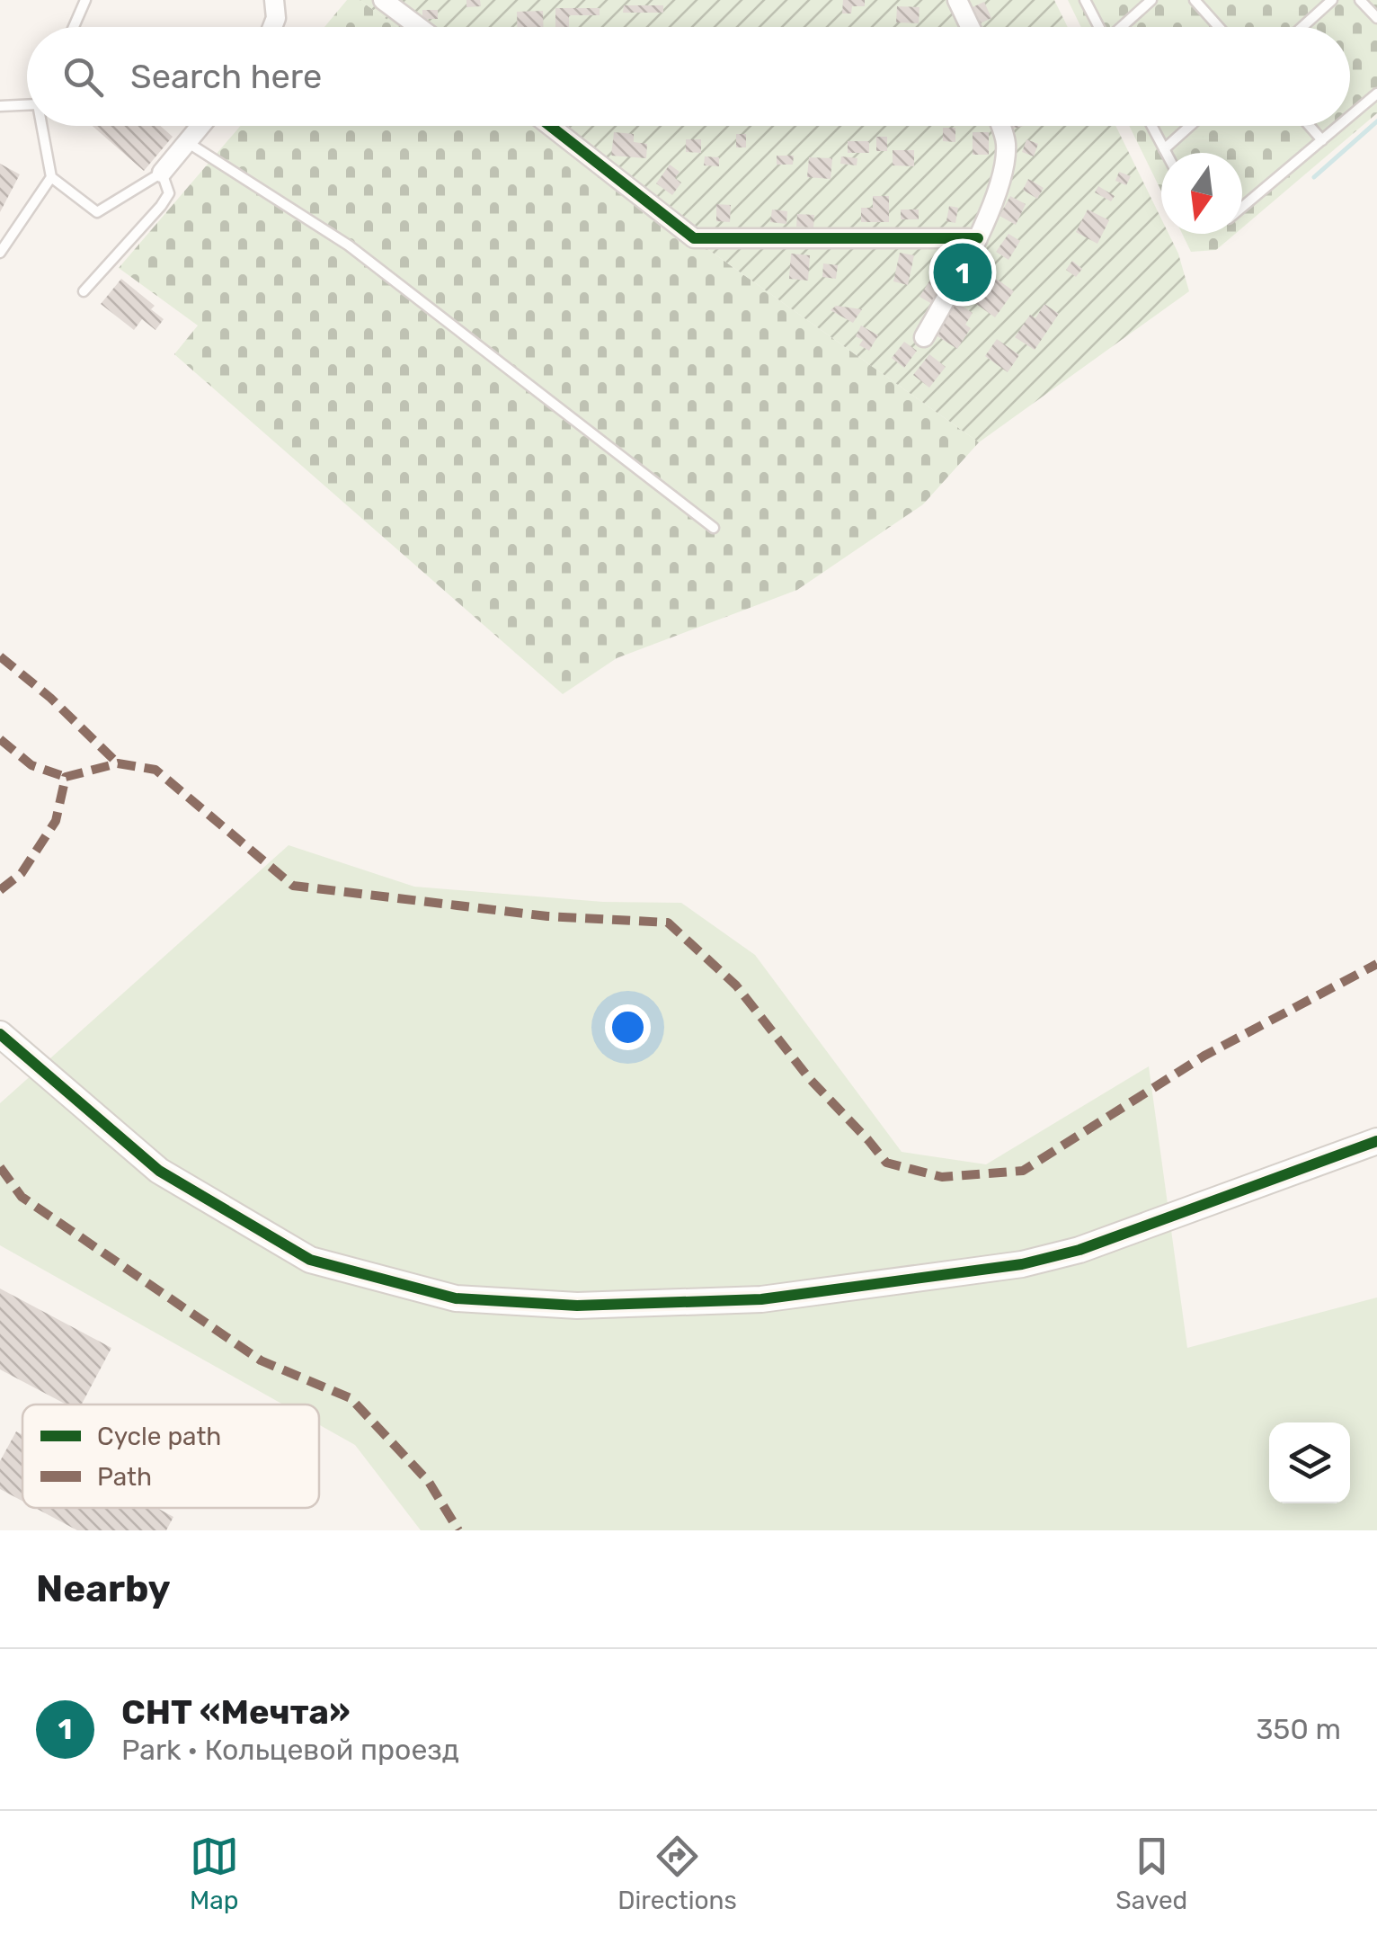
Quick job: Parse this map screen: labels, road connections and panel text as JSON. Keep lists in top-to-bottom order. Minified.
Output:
{"legend":["Cycle path","Path"],"north":"bottom","page":{"search":"Search here","pins":"1","heading":"Nearby","list":[{"mark":"1","name":"СНТ «Мечта»","note":"Park · Кольцевой проезд","value":"350 m"}],"nav":["Map","Directions","Saved"]}}
